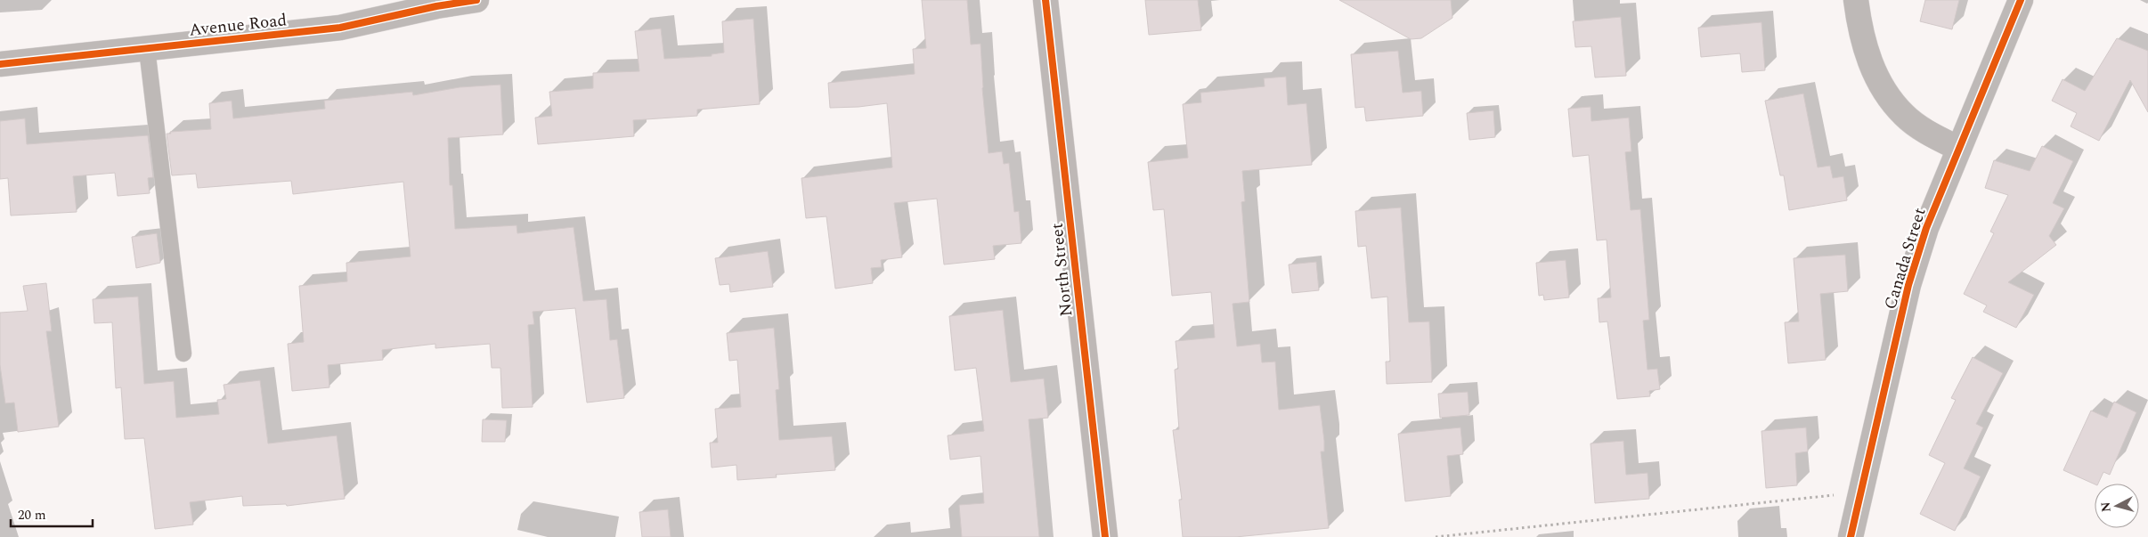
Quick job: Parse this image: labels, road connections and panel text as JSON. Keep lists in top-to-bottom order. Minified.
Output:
{"streets":{"street":["Avenue Road","Canada Street","North Street"]},"scale_bar":"20 m","north":"left"}
